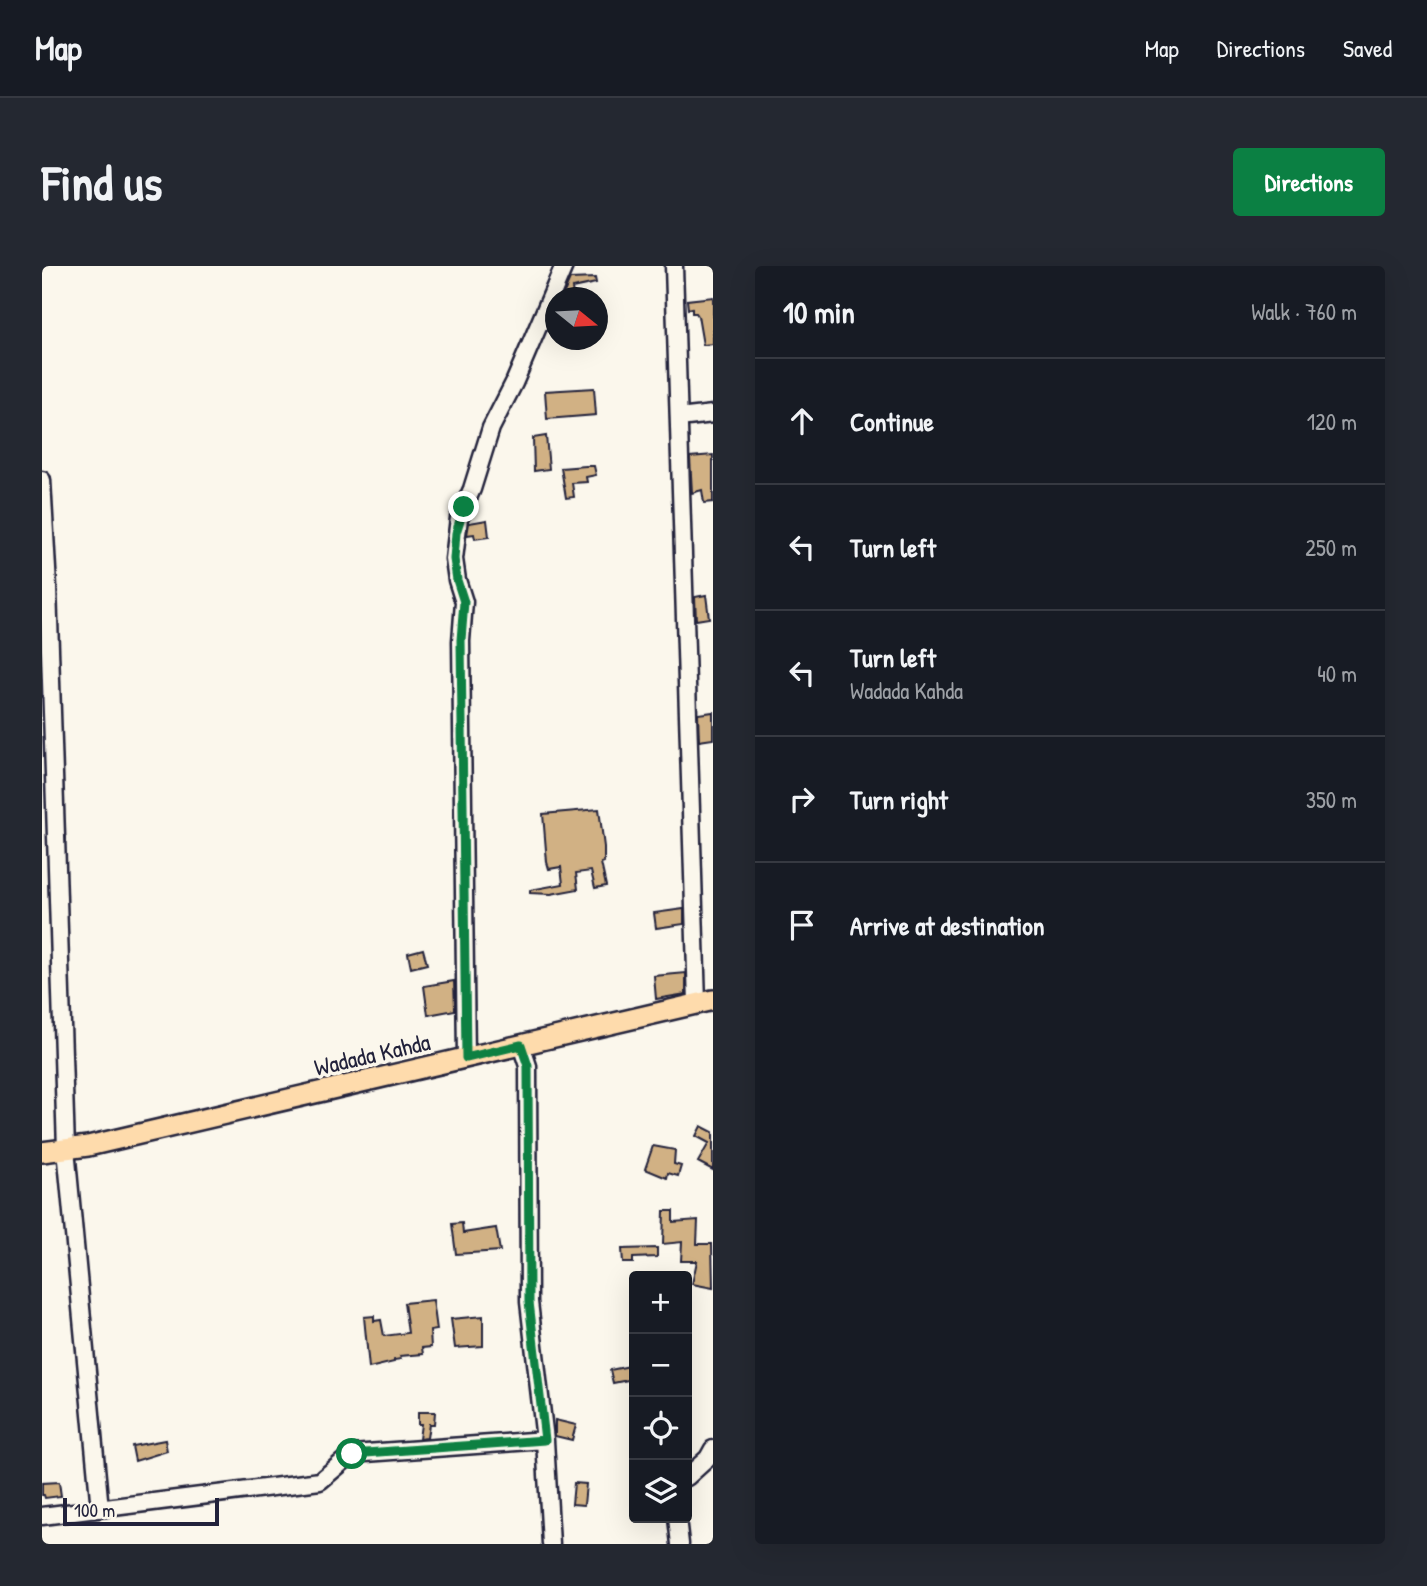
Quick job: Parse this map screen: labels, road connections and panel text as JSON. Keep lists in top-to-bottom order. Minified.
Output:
{"streets":{"main road":["Wadada Kahda"]},"scale_bar":"100 m","north":"right","page":{"header":"Map","nav":["Map","Directions","Saved"],"buttons":"Directions","title":"Find us","heading":["10 min","Walk · 760 m"],"list":[["Continue","120 m"],["Turn left","250 m"],["Turn left","Wadada Kahda","40 m"],["Turn right","350 m"],"Arrive at destination"],"map_buttons":["+","−"],"scale":"100 m"}}
